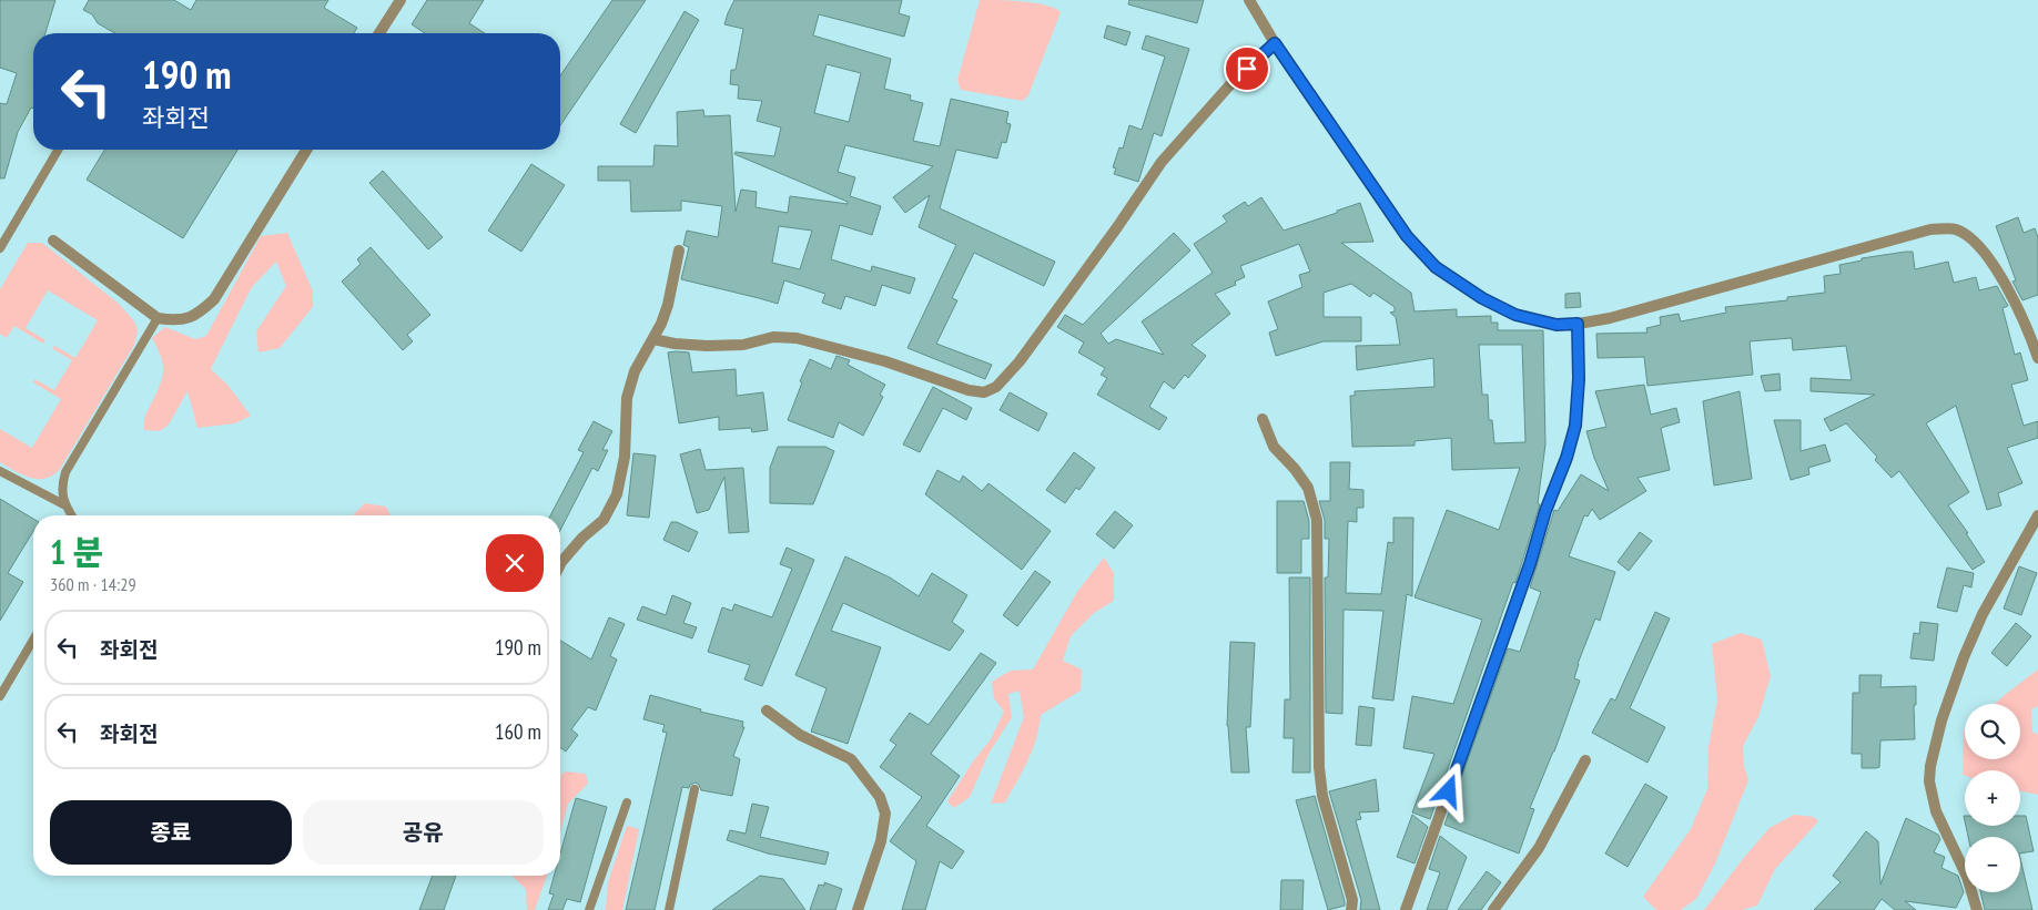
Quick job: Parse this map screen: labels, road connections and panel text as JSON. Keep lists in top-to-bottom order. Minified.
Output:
{"page":{"turn":["190 m","좌회전"],"heading":["1 분","360 m · 14:29"],"list":[{"name":"좌회전","value":"190 m"},{"name":"좌회전","value":"160 m"}],"map_buttons":["+","−"],"buttons":["종료","공유"]}}
